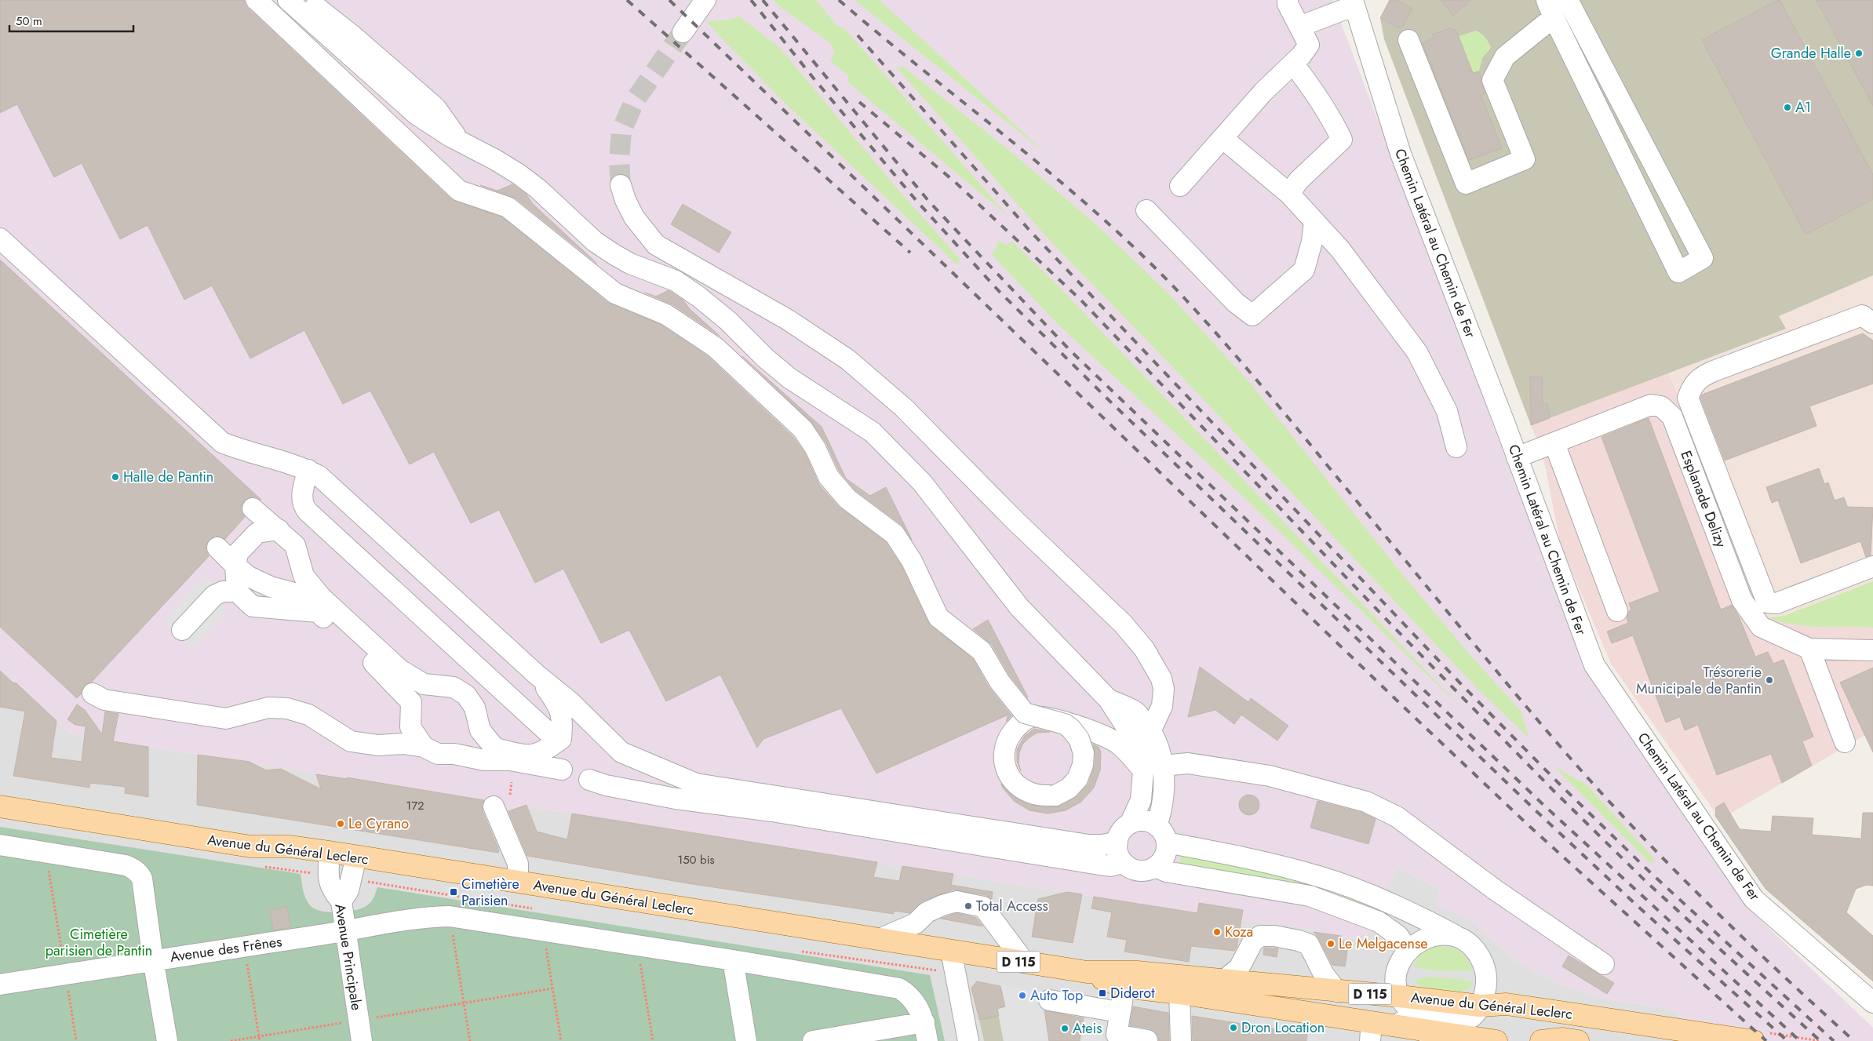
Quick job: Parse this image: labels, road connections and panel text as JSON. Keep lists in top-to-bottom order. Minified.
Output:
{"streets":{"main road":["Avenue du Général Leclerc","D 115"],"street":["Chemin Latéral au Chemin de Fer","Esplanade Delizy","Avenue des Frênes","Avenue Principale"]},"crossings":[["Chemin Latéral au Chemin de Fer","Esplanade Delizy"],["Avenue du Général Leclerc","Avenue Principale"],["Avenue des Frênes","Avenue Principale"]],"parks":["Cimetière parisien de Pantin"],"places":{"other":["Grande Halle","A1","Halle de Pantin","Trésorerie Municipale de Pantin","Le Cyrano","Total Access","Koza","Le Melgacense","Auto Top","Dron Location","Ateis"],"transit":["Cimetière Parisien","Diderot"]},"house_numbers":["172","150 bis"],"scale_bar":"50 m"}
